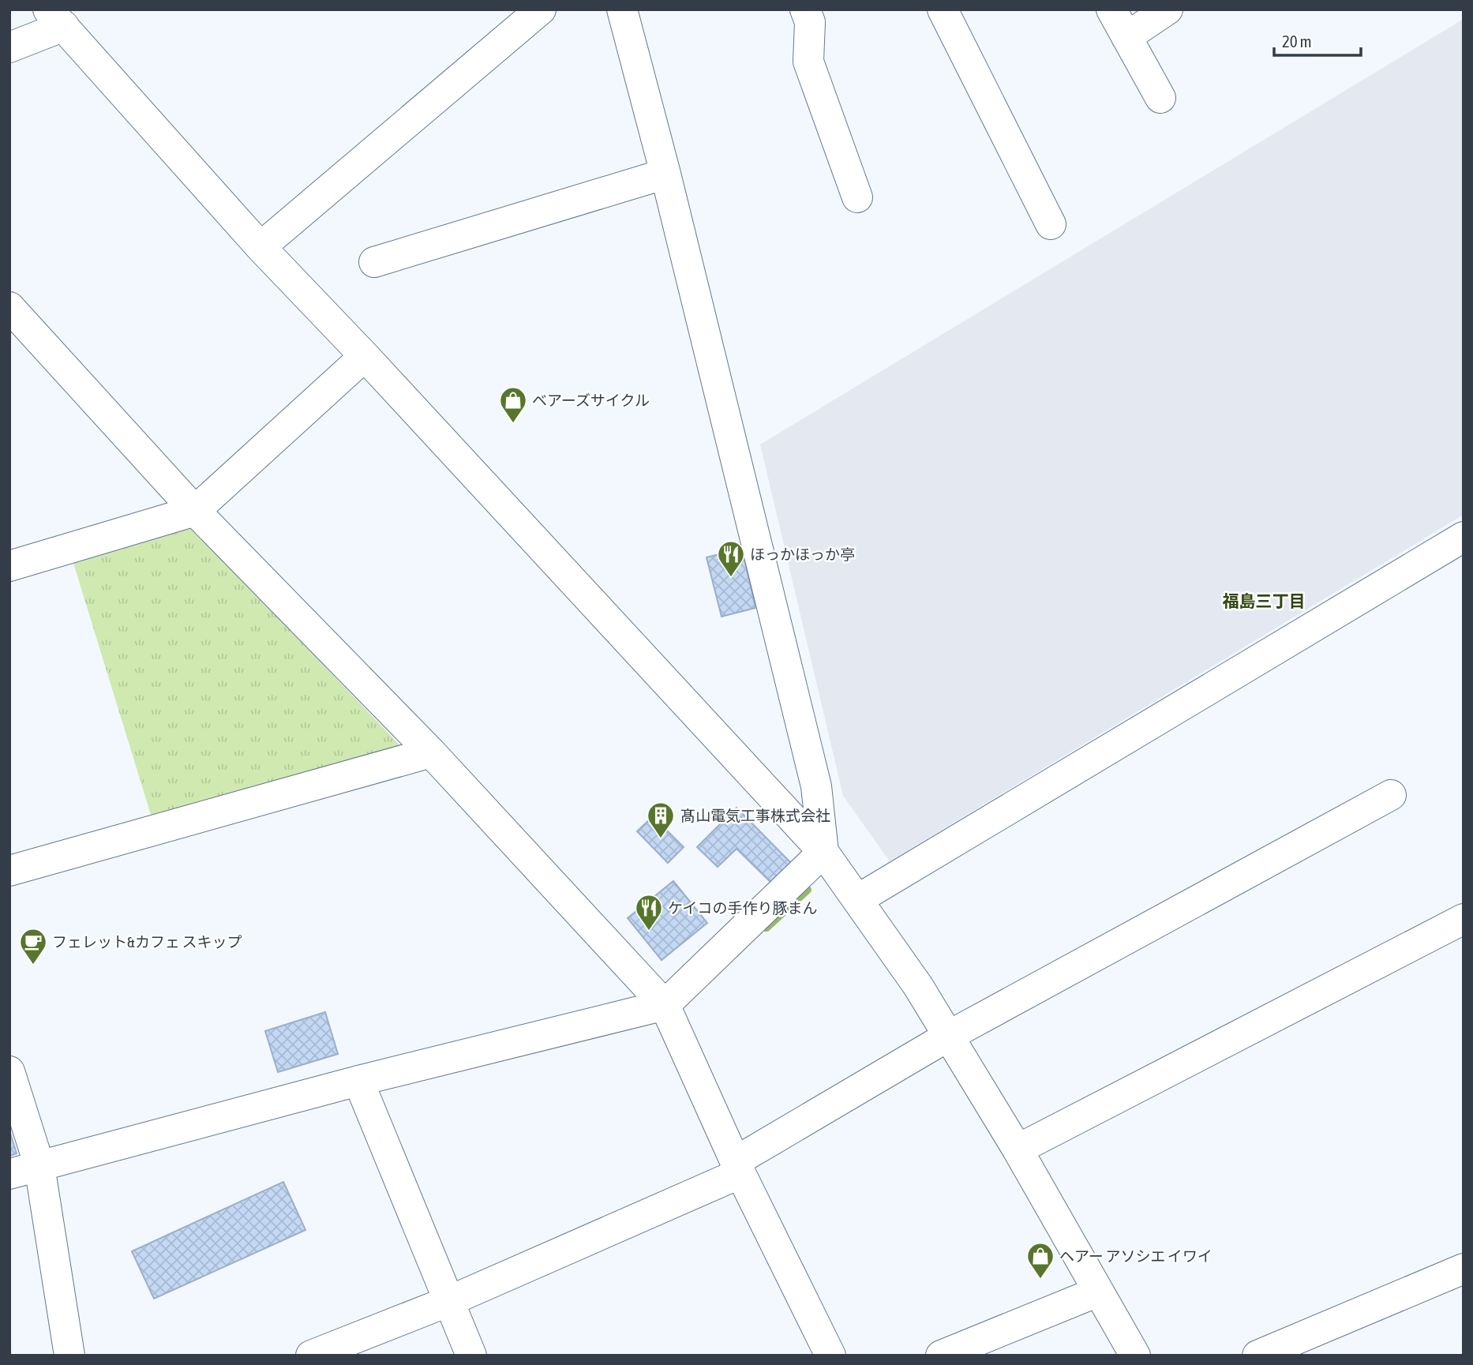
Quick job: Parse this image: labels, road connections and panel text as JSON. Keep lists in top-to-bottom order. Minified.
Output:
{"districts":["福島三丁目"],"places":{"shop":["ベアーズサイクル","ヘアー アソシエ イワイ"],"restaurant":["ほっかほっか亭","ケイコの手作り豚まん"],"building":["髙山電気工事株式会社"],"cafe":["フェレット&カフェ スキップ"]},"scale_bar":"20 m"}
